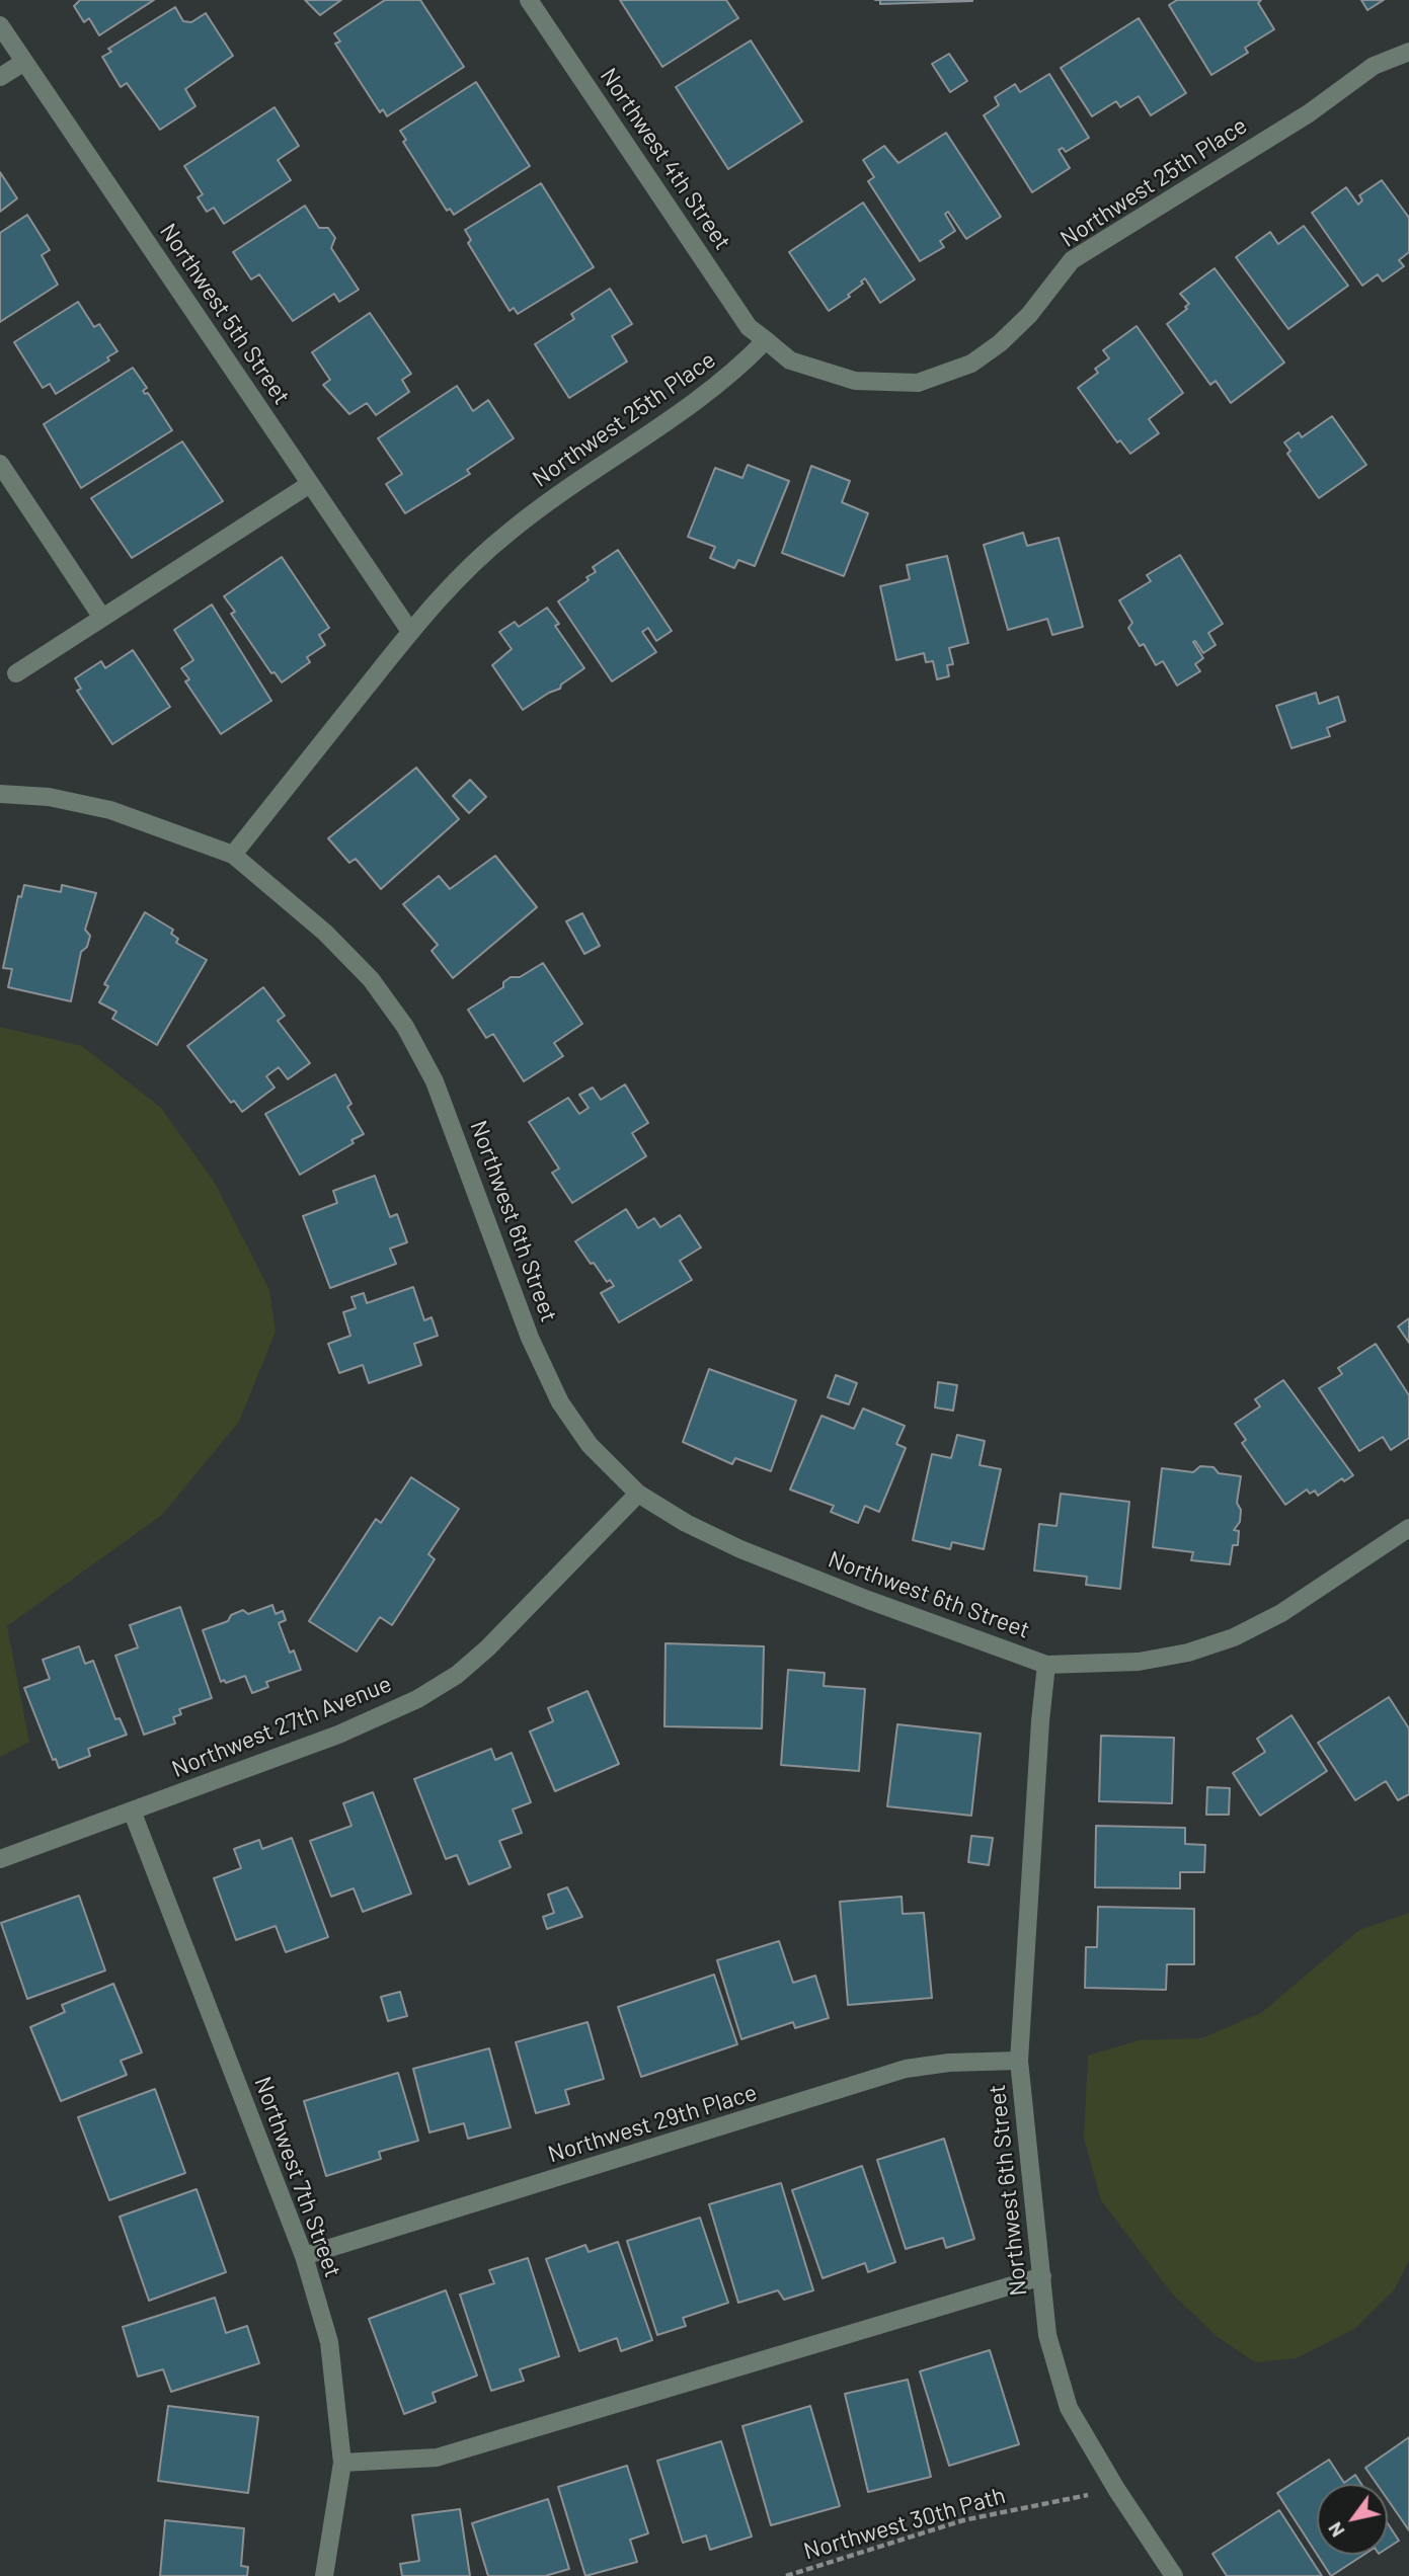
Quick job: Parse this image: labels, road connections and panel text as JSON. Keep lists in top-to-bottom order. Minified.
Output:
{"streets":{"street":["Northwest 4th Street","Northwest 25th Place","Northwest 5th Street","Northwest 6th Street","Northwest 27th Avenue","Northwest 29th Place","Northwest 7th Street"],"path":["Northwest 30th Path"]},"crossings":[["Northwest 4th Street","Northwest 25th Place"],["Northwest 25th Place","Northwest 5th Street"],["Northwest 25th Place","Northwest 6th Street"],["Northwest 6th Street","Northwest 27th Avenue"],["Northwest 6th Street","Northwest 29th Place"],["Northwest 6th Street","Northwest 30th Path"],["Northwest 27th Avenue","Northwest 7th Street"],["Northwest 29th Place","Northwest 7th Street"]],"north":"bottom left"}
